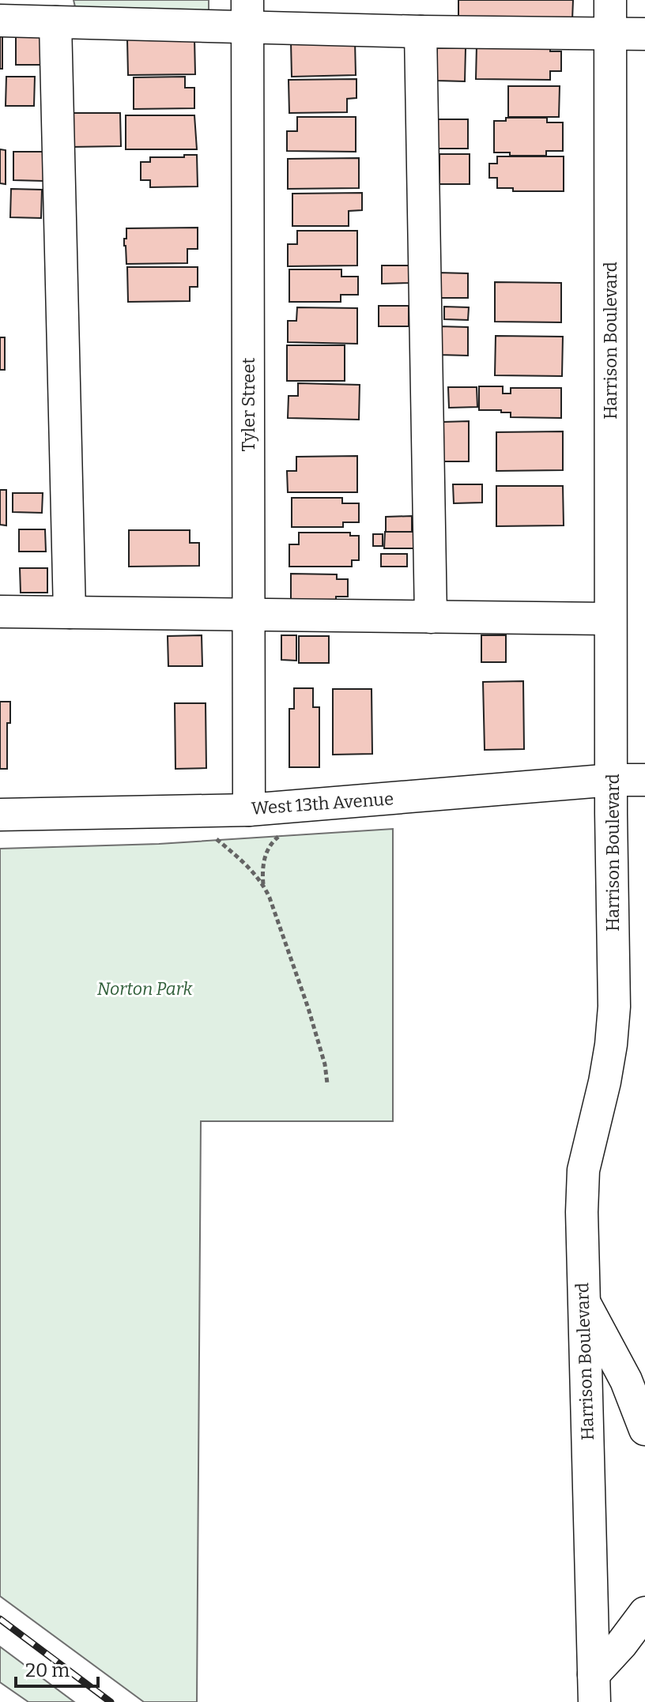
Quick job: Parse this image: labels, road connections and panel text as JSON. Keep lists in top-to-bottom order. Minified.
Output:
{"streets":{"street":["Harrison Boulevard","Tyler Street","West 13th Avenue"]},"crossings":[["Harrison Boulevard","West 13th Avenue"],["Tyler Street","West 13th Avenue"]],"parks":["Norton Park"],"scale_bar":"20 m"}
